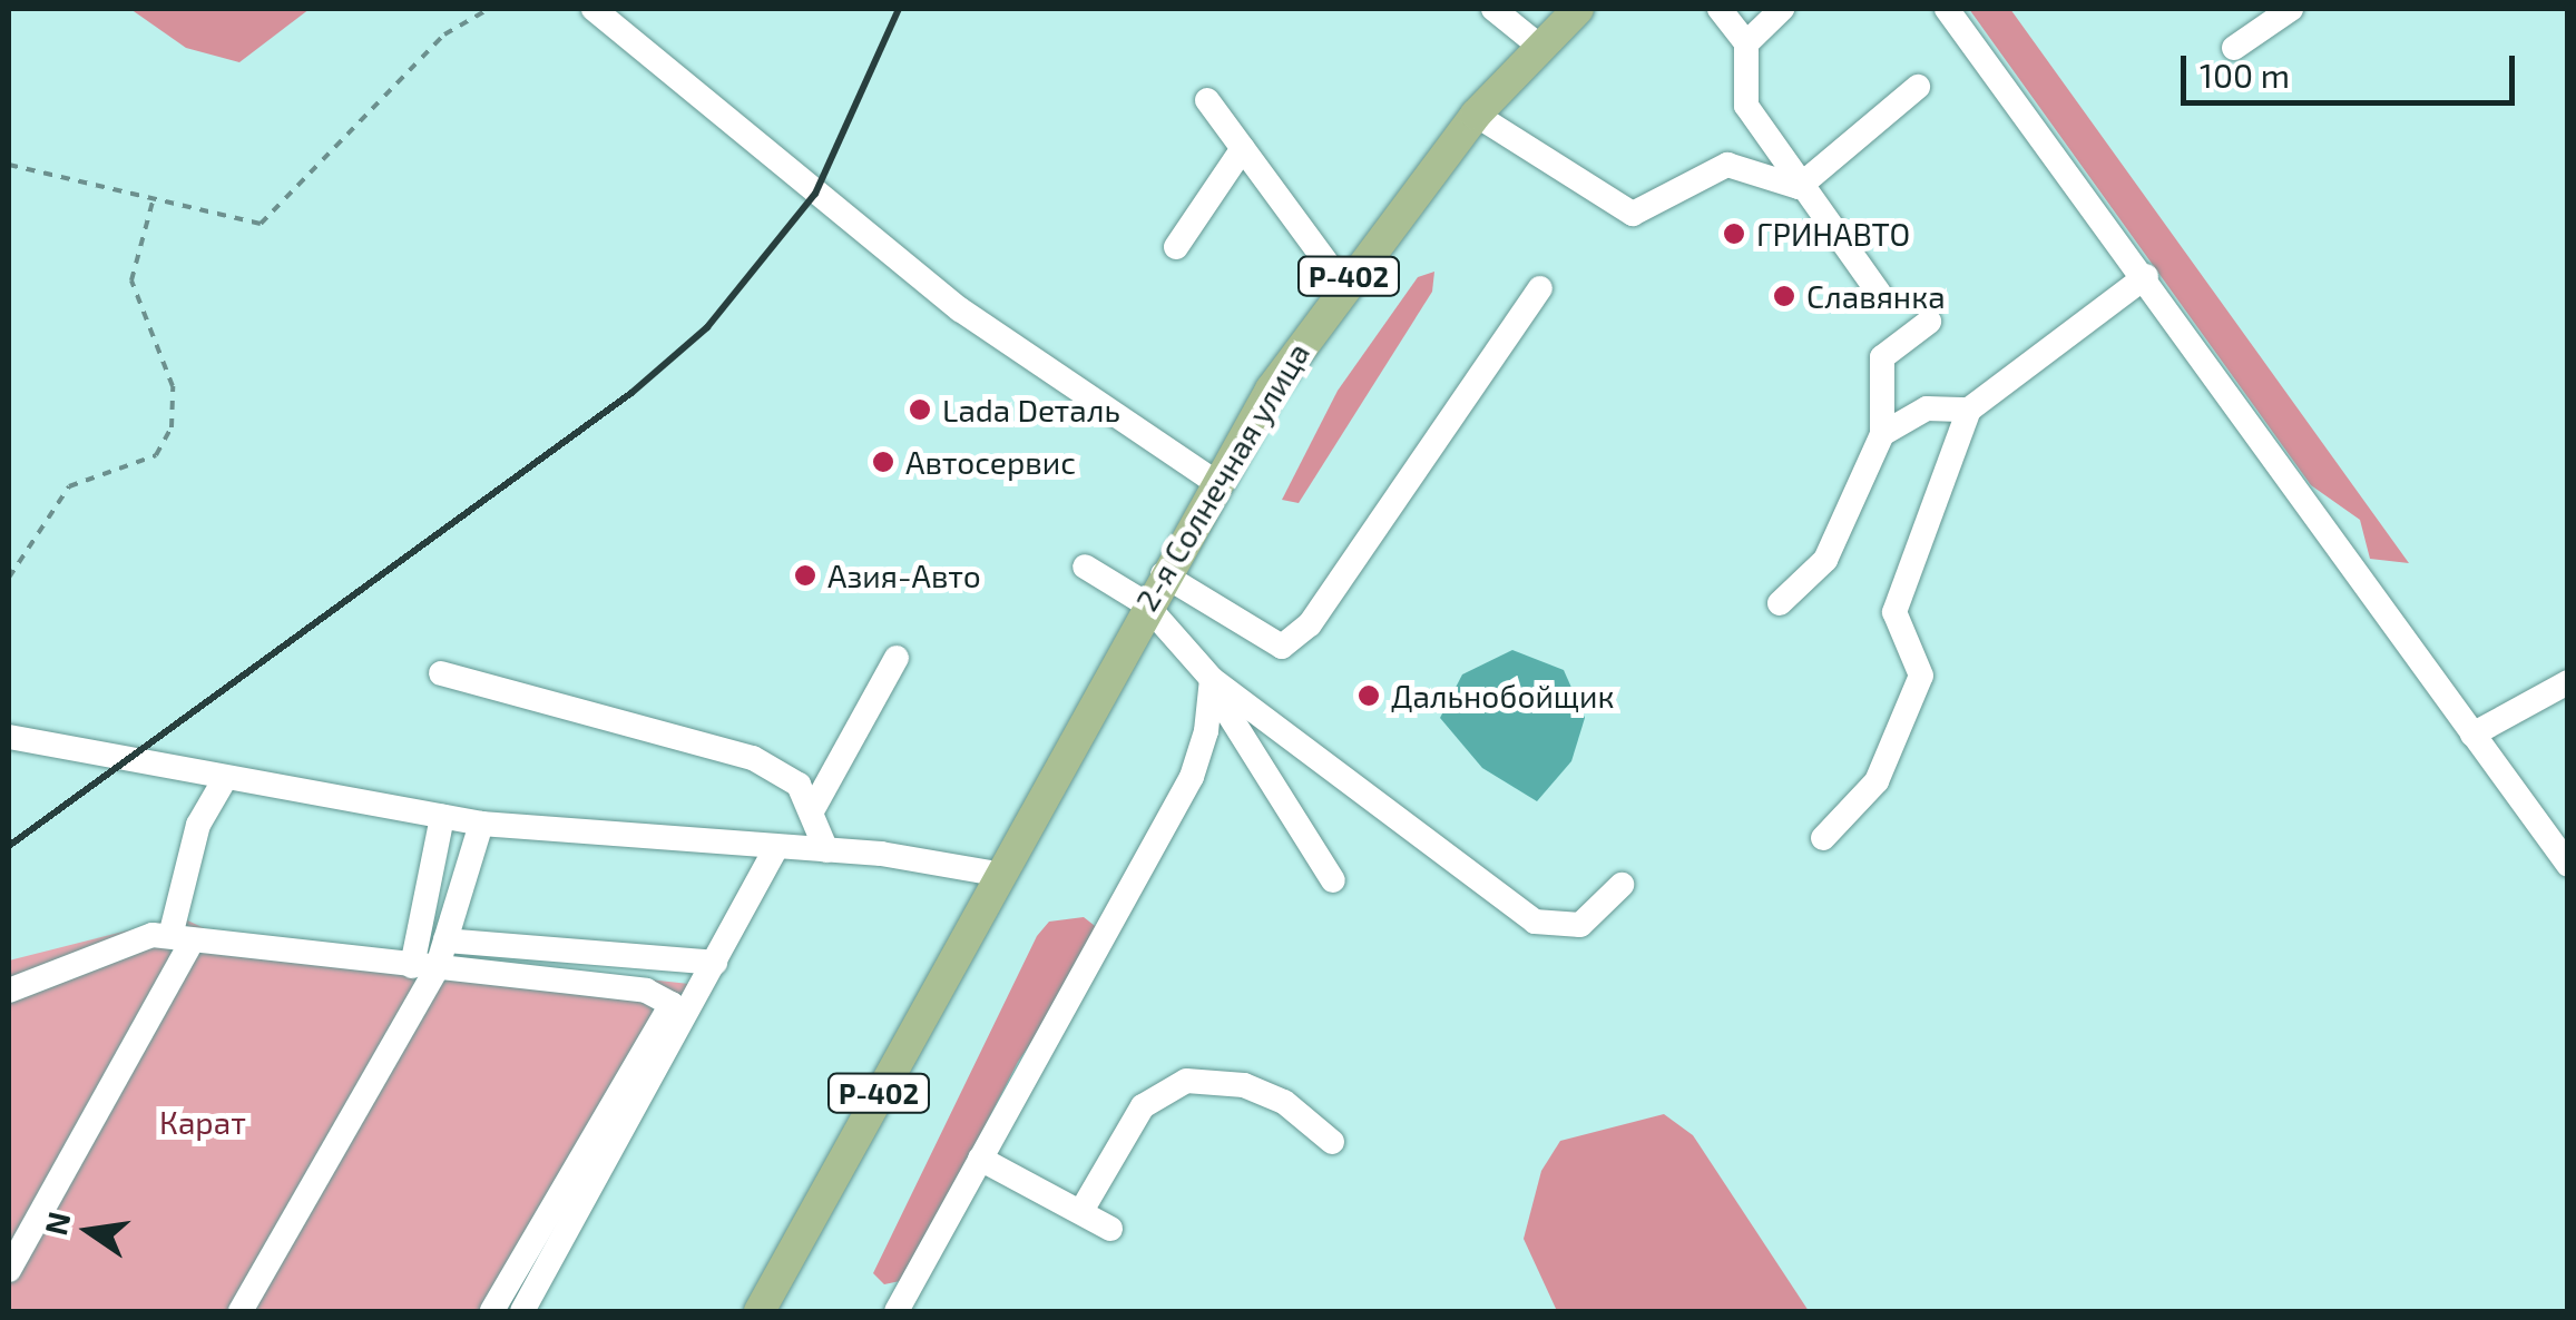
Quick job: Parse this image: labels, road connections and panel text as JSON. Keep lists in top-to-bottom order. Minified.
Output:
{"streets":{"main road":["Р-402","2-я Солнечная улица"]},"crossings":[["Р-402","2-я Солнечная улица"]],"parks":["Карат"],"places":["ГРИНАВТО","Славянка","Lada Dеталь","Автосервис","Азия-Авто","Дальнобойщик"],"scale_bar":"100 m","north":"left"}
